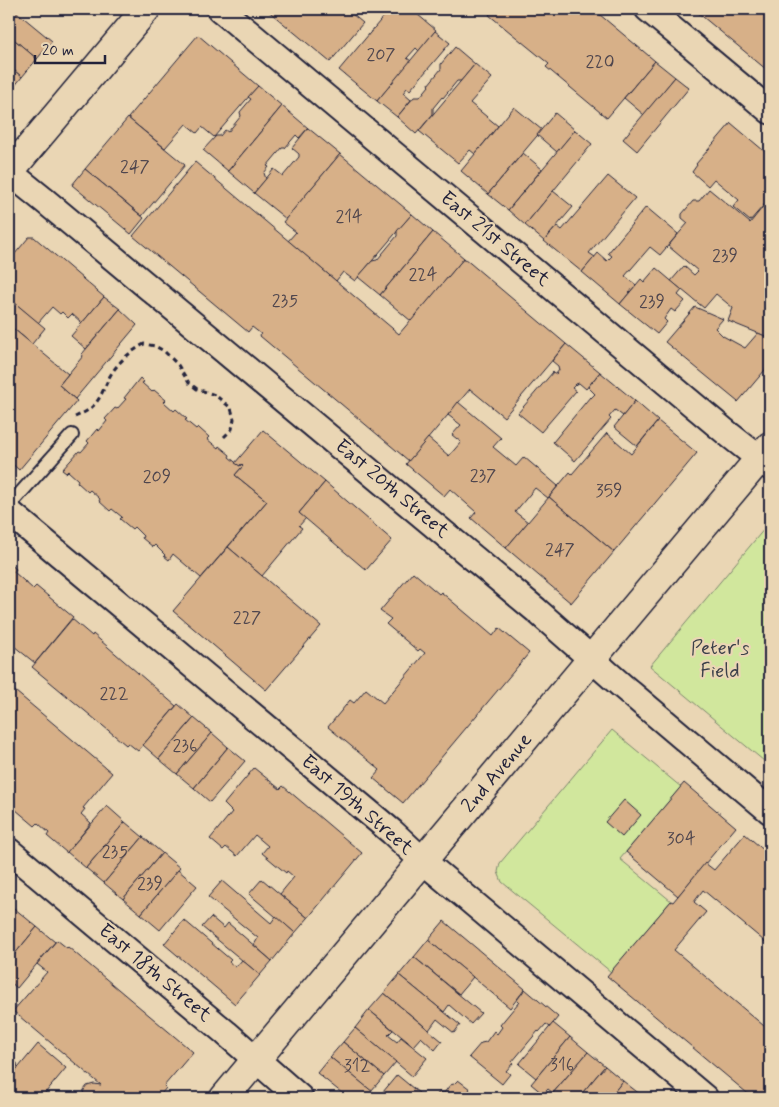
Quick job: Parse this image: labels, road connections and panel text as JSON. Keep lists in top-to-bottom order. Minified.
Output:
{"streets":{"main road":["2nd Avenue"],"street":["East 21st Street","East 20th Street","East 19th Street","East 18th Street"]},"crossings":[["East 21st Street","2nd Avenue"],["East 20th Street","2nd Avenue"],["2nd Avenue","East 19th Street"],["2nd Avenue","East 18th Street"]],"parks":["Peter's Field"],"house_numbers":["207","220","247","214","239","224","235","239","237","209","359","247","227","222","236","304","235","239","316","312"],"scale_bar":"20 m"}
